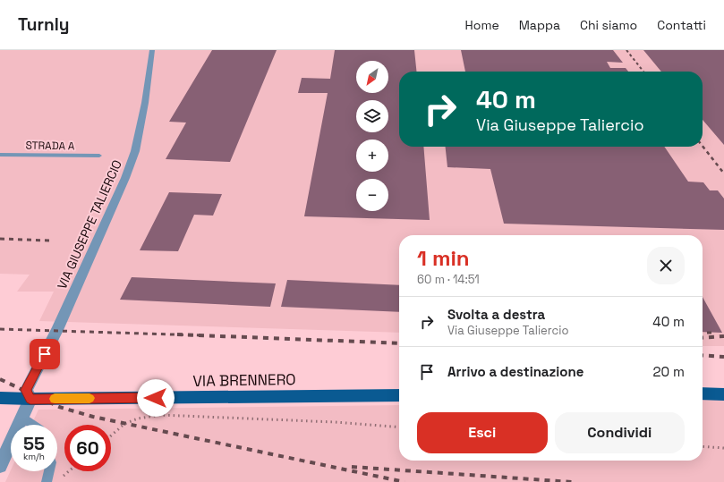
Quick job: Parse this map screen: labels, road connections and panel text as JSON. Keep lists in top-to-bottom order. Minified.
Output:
{"streets":{"main road":["VIA BRENNERO"],"street":["VIA GIUSEPPE TALIERCIO"],"lane":["STRADA A"]},"crossings":[["VIA GIUSEPPE TALIERCIO","VIA BRENNERO"]],"north":"bottom left","page":{"header":"Turnly","nav":["Home","Mappa","Chi siamo","Contatti"],"map_buttons":["+","−"],"turn":["40 m","Via Giuseppe Taliercio"],"heading":["1 min","60 m · 14:51"],"list":[{"name":"Svolta a destra","note":"Via Giuseppe Taliercio","value":"40 m"},{"name":"Arrivo a destinazione","value":"20 m"}],"buttons":["Esci","Condividi"],"speed":"55 km/h","limit":"60"}}
